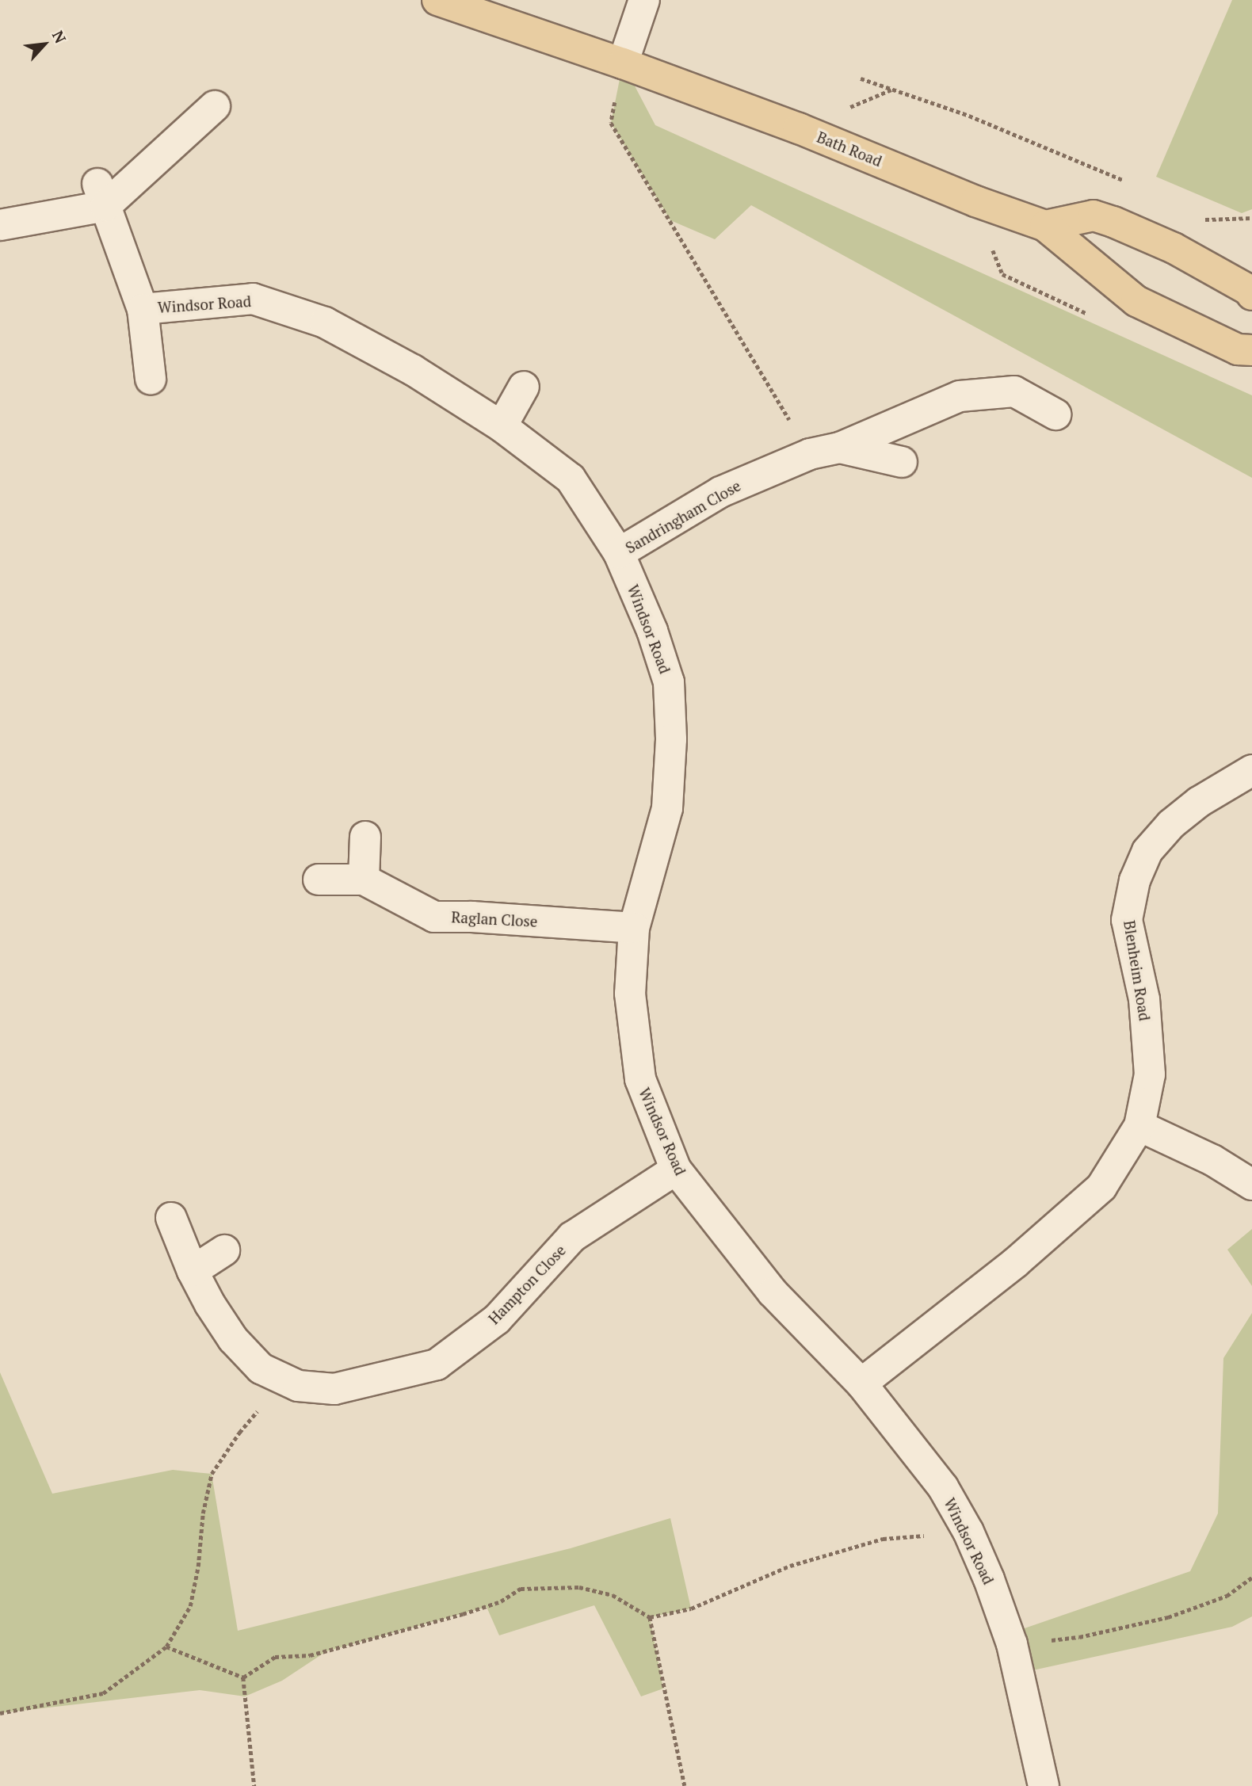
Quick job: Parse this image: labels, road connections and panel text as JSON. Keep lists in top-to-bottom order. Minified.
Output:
{"streets":{"main road":["Bath Road"],"street":["Windsor Road","Sandringham Close","Raglan Close","Blenheim Road","Hampton Close"]},"crossings":[["Windsor Road","Sandringham Close"],["Windsor Road","Raglan Close"],["Windsor Road","Blenheim Road"],["Windsor Road","Hampton Close"]],"north":"top right"}
